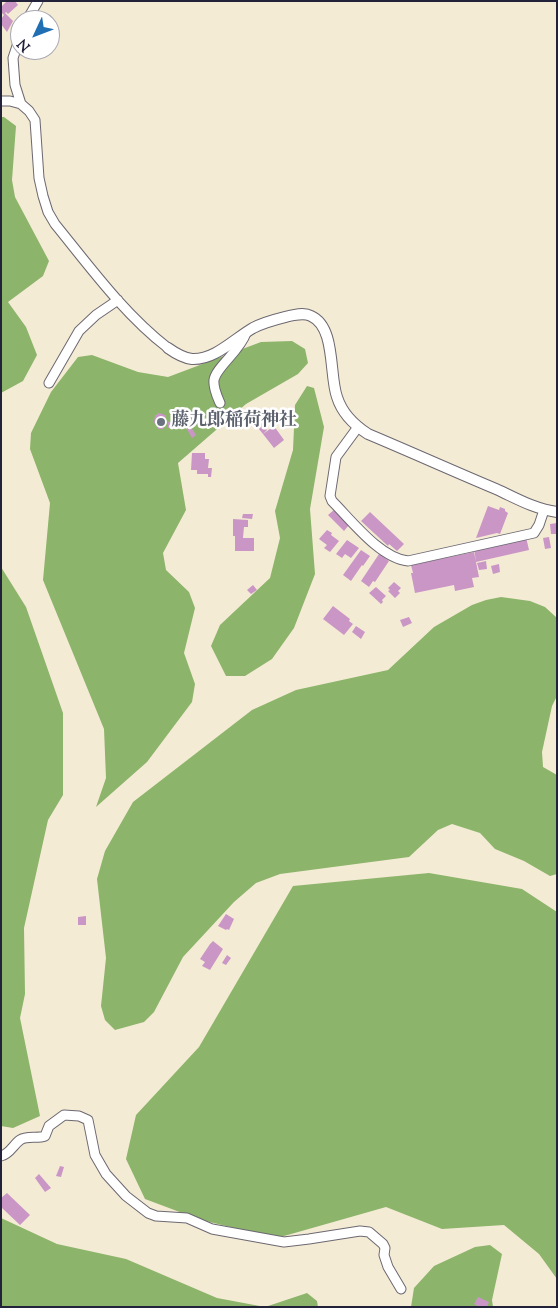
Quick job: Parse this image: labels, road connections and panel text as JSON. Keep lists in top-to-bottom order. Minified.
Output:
{"places":["藤九郎稲荷神社"],"north":"bottom left"}
